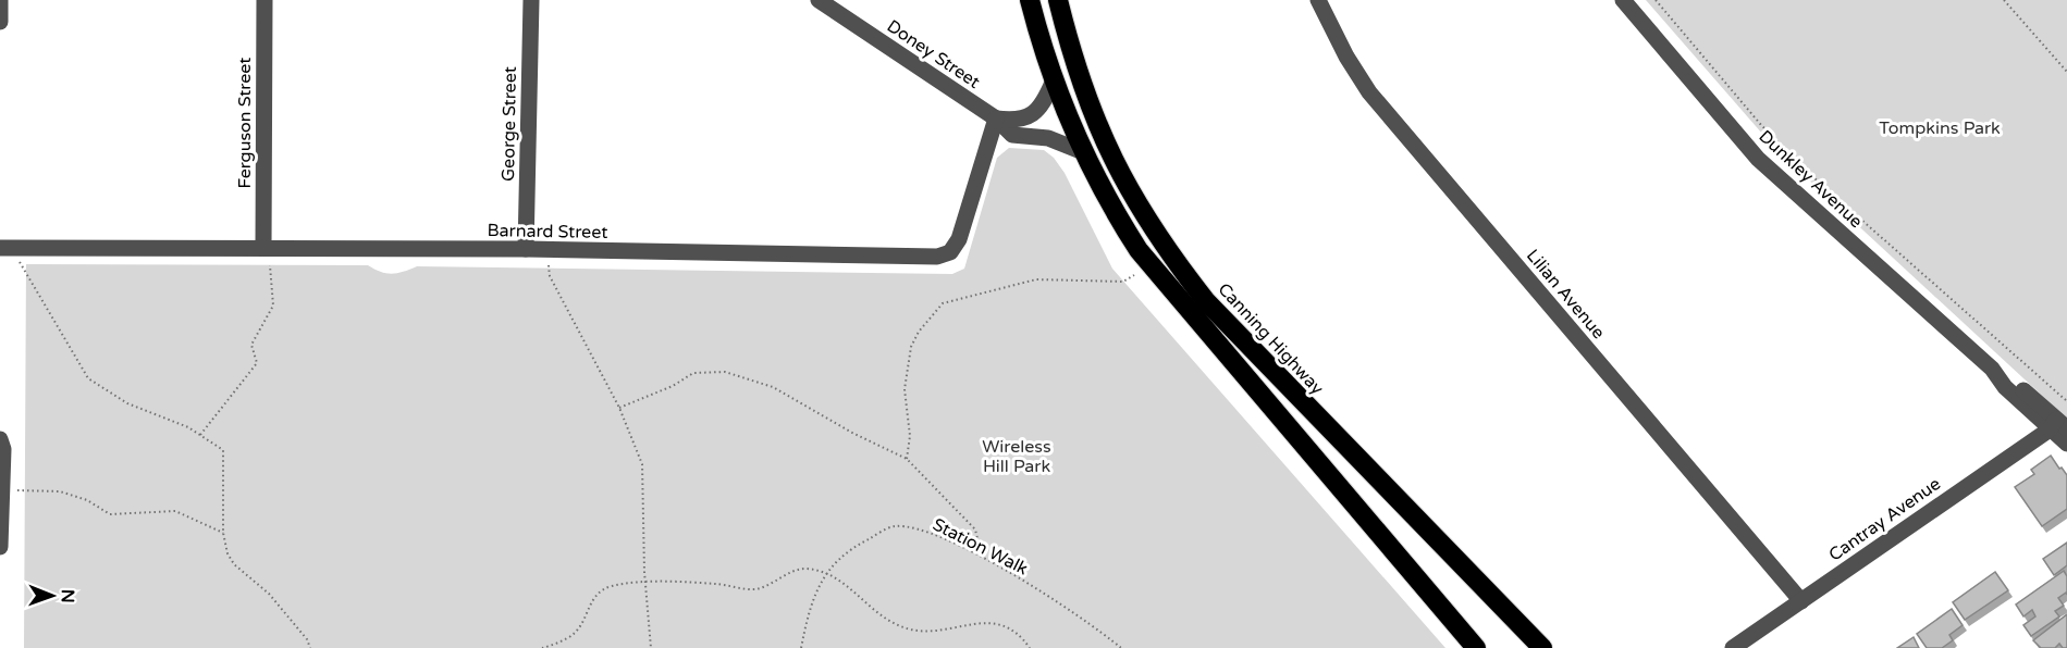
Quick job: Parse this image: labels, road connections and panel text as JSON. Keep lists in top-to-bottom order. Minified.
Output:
{"streets":{"highway":["Canning Highway"],"street":["Doney Street","Ferguson Street","George Street","Dunkley Avenue","Barnard Street","Lilian Avenue","Cantray Avenue"],"path":["Station Walk"]},"crossings":[["Doney Street","Barnard Street"],["Ferguson Street","Barnard Street"],["George Street","Barnard Street"],["Dunkley Avenue","Cantray Avenue"],["Lilian Avenue","Cantray Avenue"]],"parks":["Tompkins Park","Wireless Hill Park"],"north":"right"}
